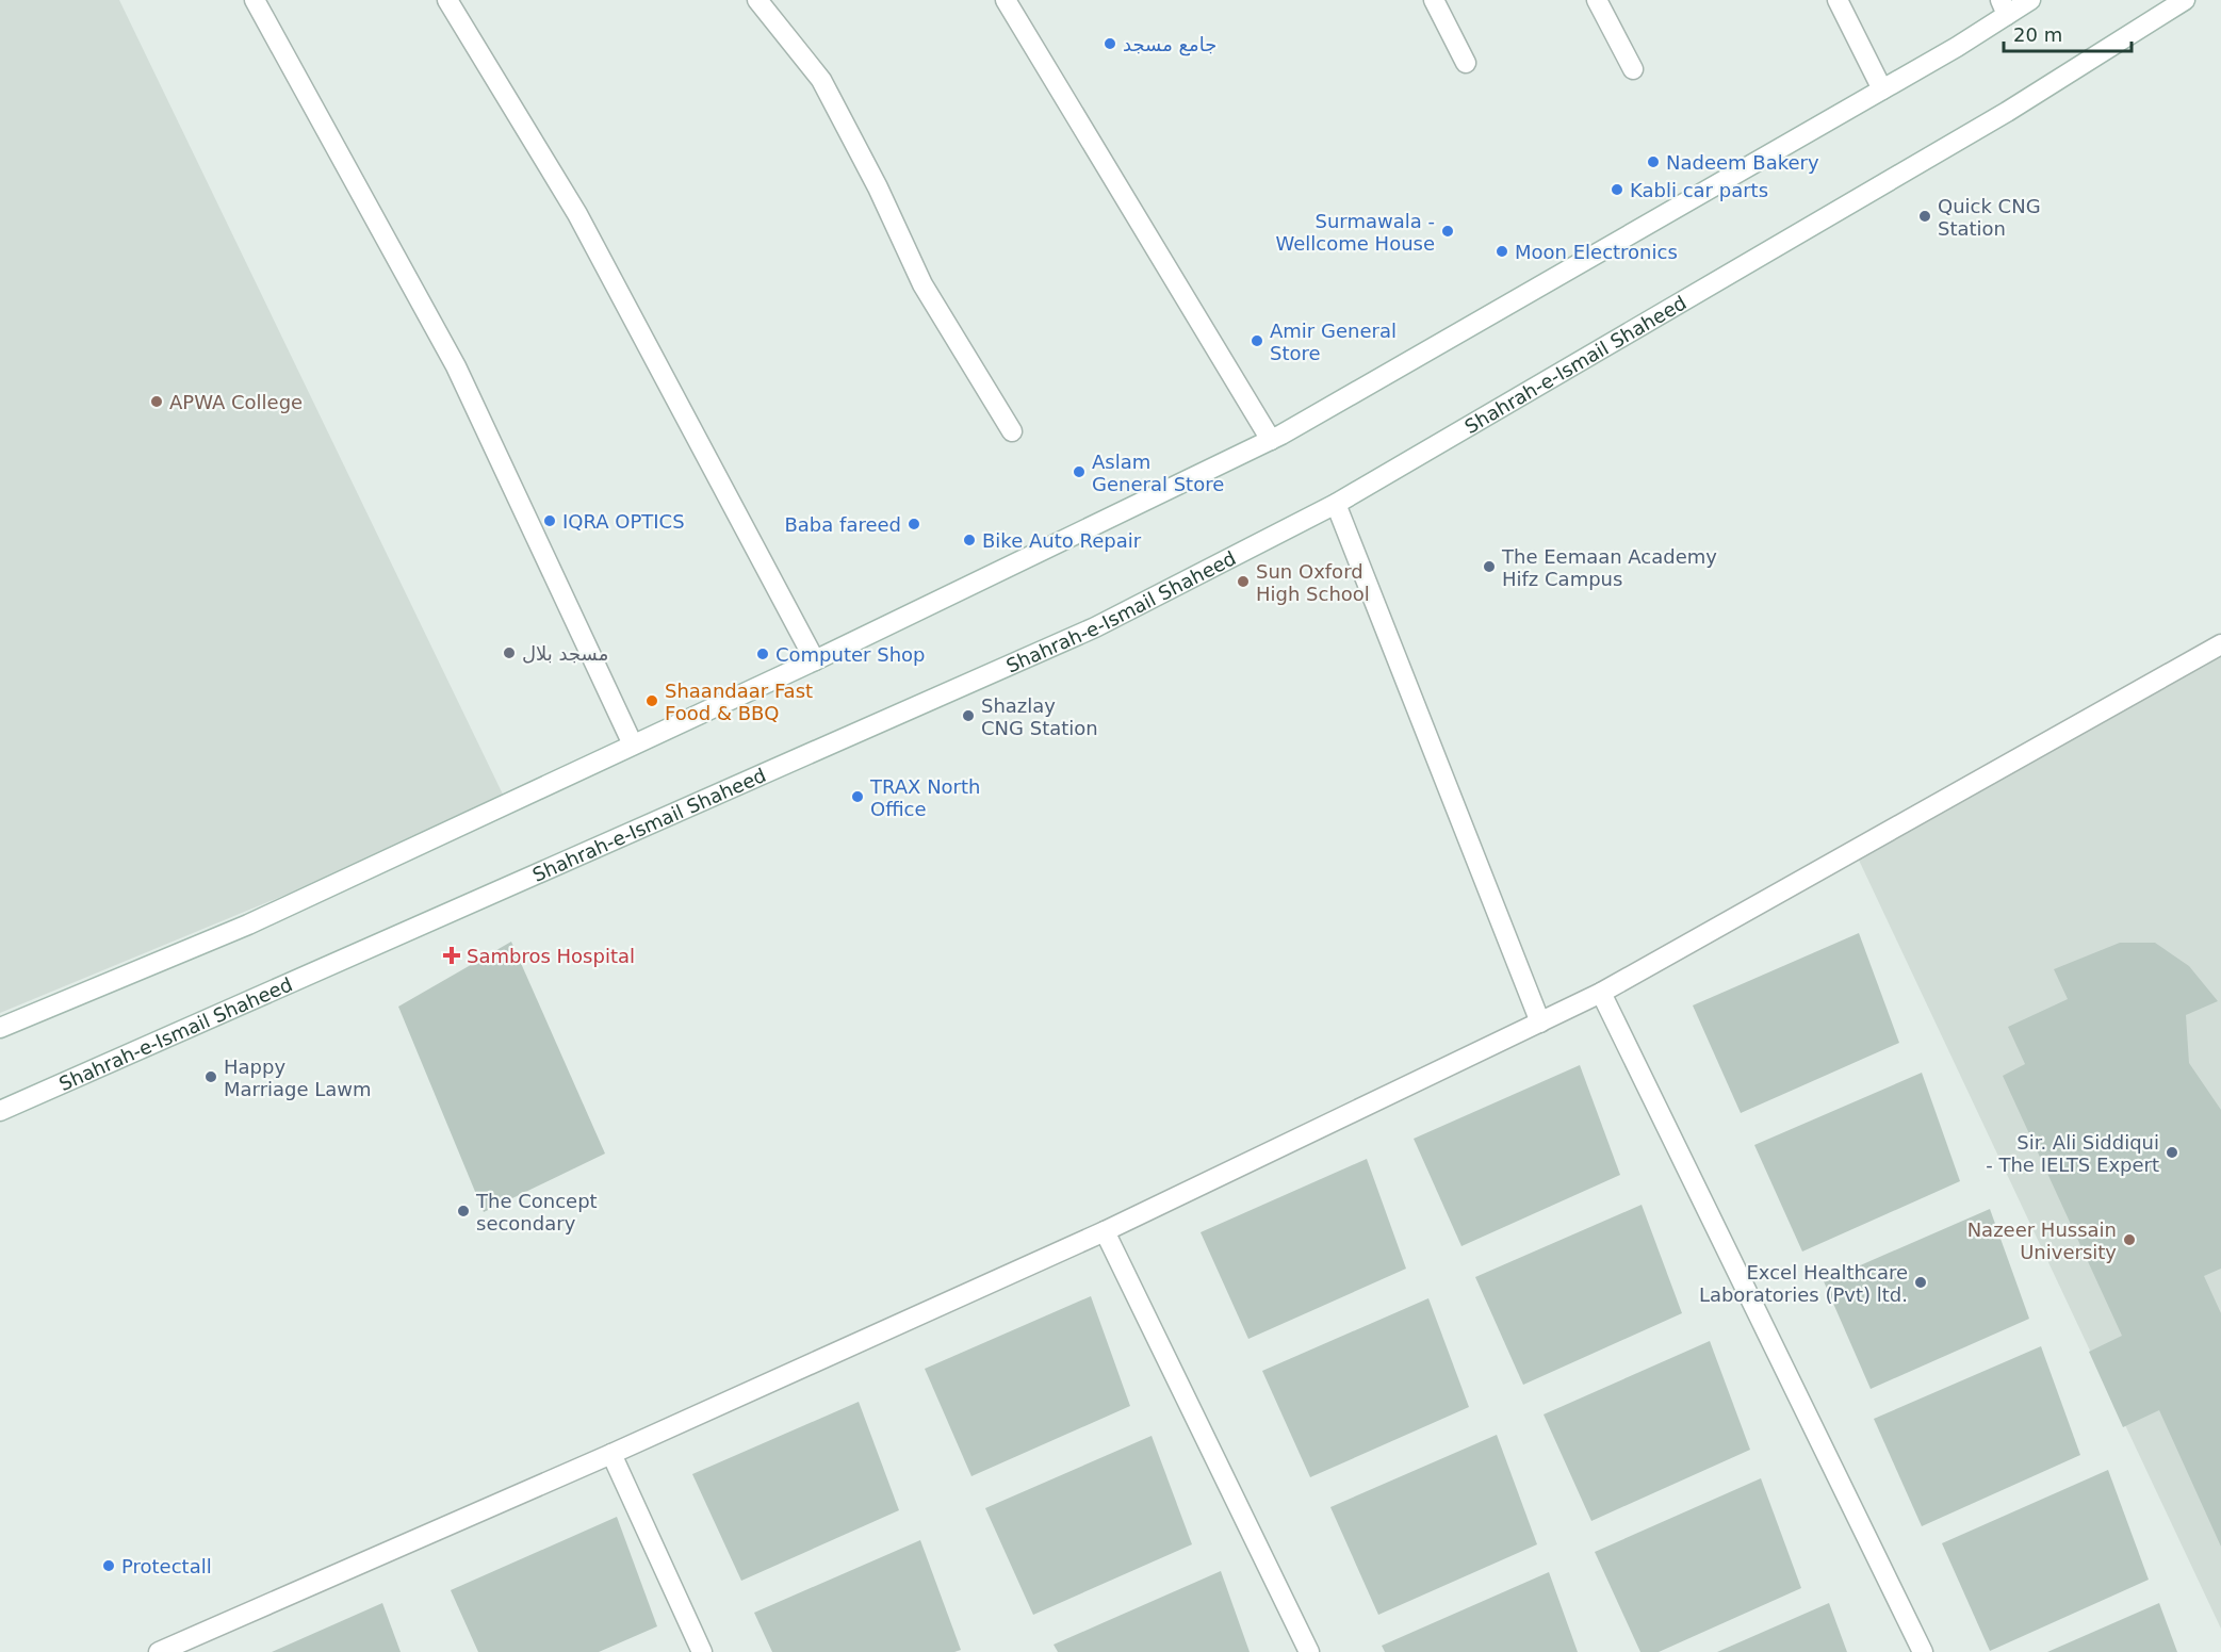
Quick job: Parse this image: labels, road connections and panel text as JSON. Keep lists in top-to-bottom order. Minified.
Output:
{"streets":{"main road":["Shahrah-e-Ismail Shaheed"]},"places":{"other":["جامع مسجد","Nadeem Bakery","Kabli car parts","Quick CNG Station","Surmawala - Wellcome House","Moon Electronics","Amir General Store","APWA College","Aslam General Store","IQRA OPTICS","Baba fareed","Bike Auto Repair","The Eemaan Academy Hifz Campus","Sun Oxford High School","مسجد بلال","Computer Shop","Shaandaar Fast Food & BBQ","Shazlay CNG Station","TRAX North Office","Happy Marriage Lawm","Sir. Ali Siddiqui - The IELTS Expert","The Concept secondary","Nazeer Hussain University","Excel Healthcare Laboratories (Pvt) ltd.","Protectall"],"health":["Sambros Hospital"]},"scale_bar":"20 m"}
